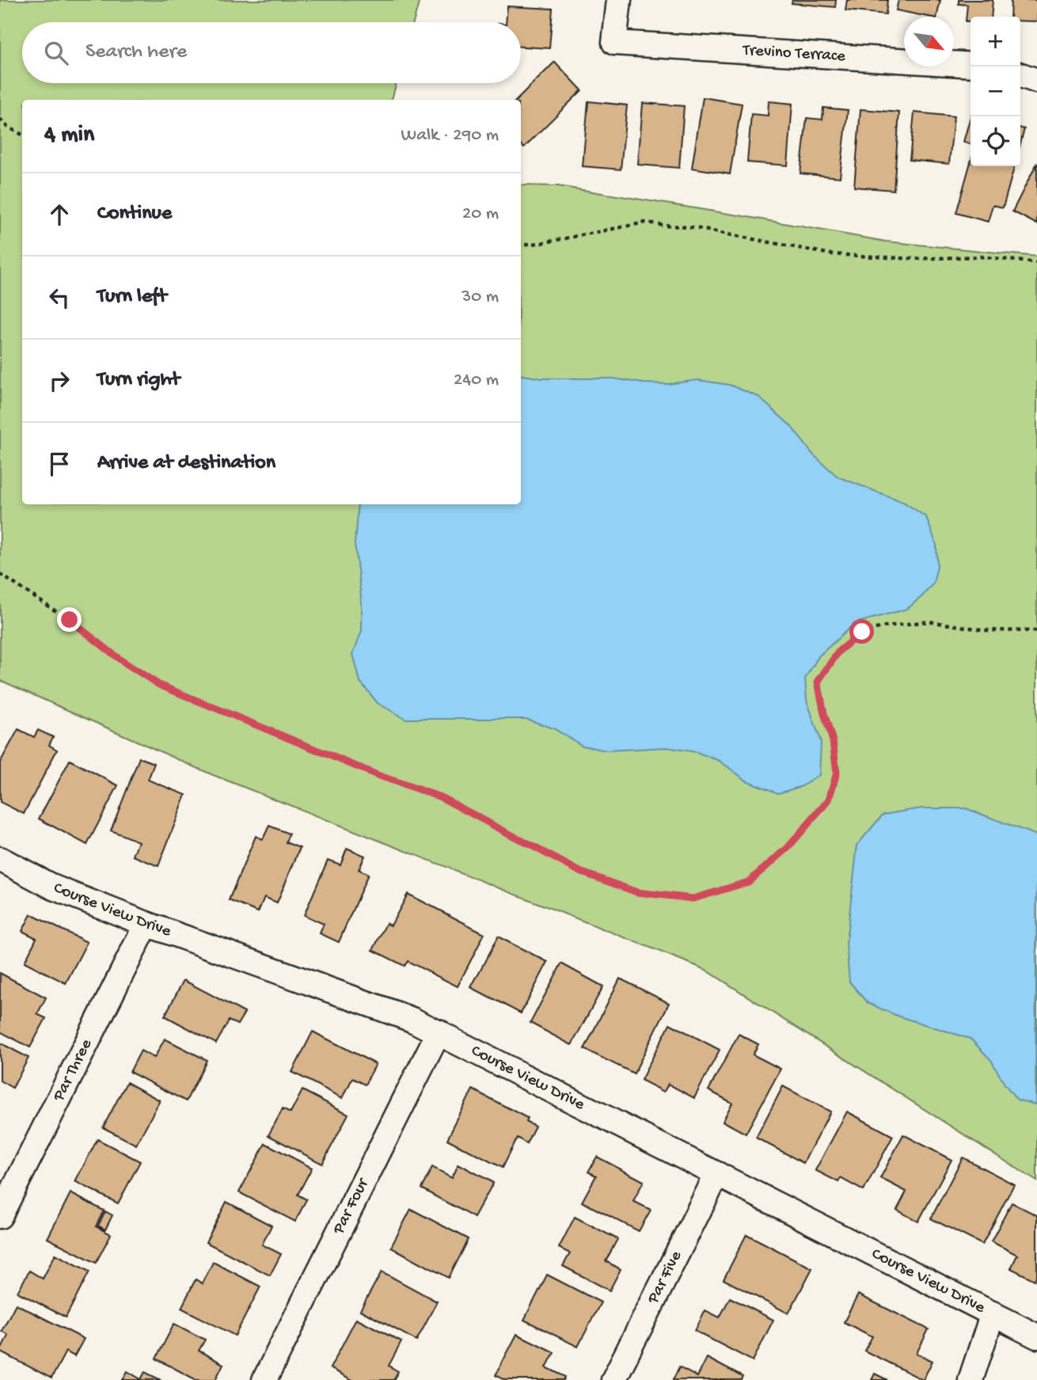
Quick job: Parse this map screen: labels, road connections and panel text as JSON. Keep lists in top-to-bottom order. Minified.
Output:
{"streets":{"street":["Trevino Terrace","Course View Drive","Par Three","Par Four","Par Five"]},"crossings":[["Course View Drive","Par Three"],["Course View Drive","Par Four"],["Course View Drive","Par Five"]],"north":"bottom right","page":{"map_buttons":["+","−"],"search":"Search here","heading":["4 min","Walk · 290 m"],"list":[["Continue","20 m"],["Turn left","30 m"],["Turn right","240 m"],"Arrive at destination"]}}
